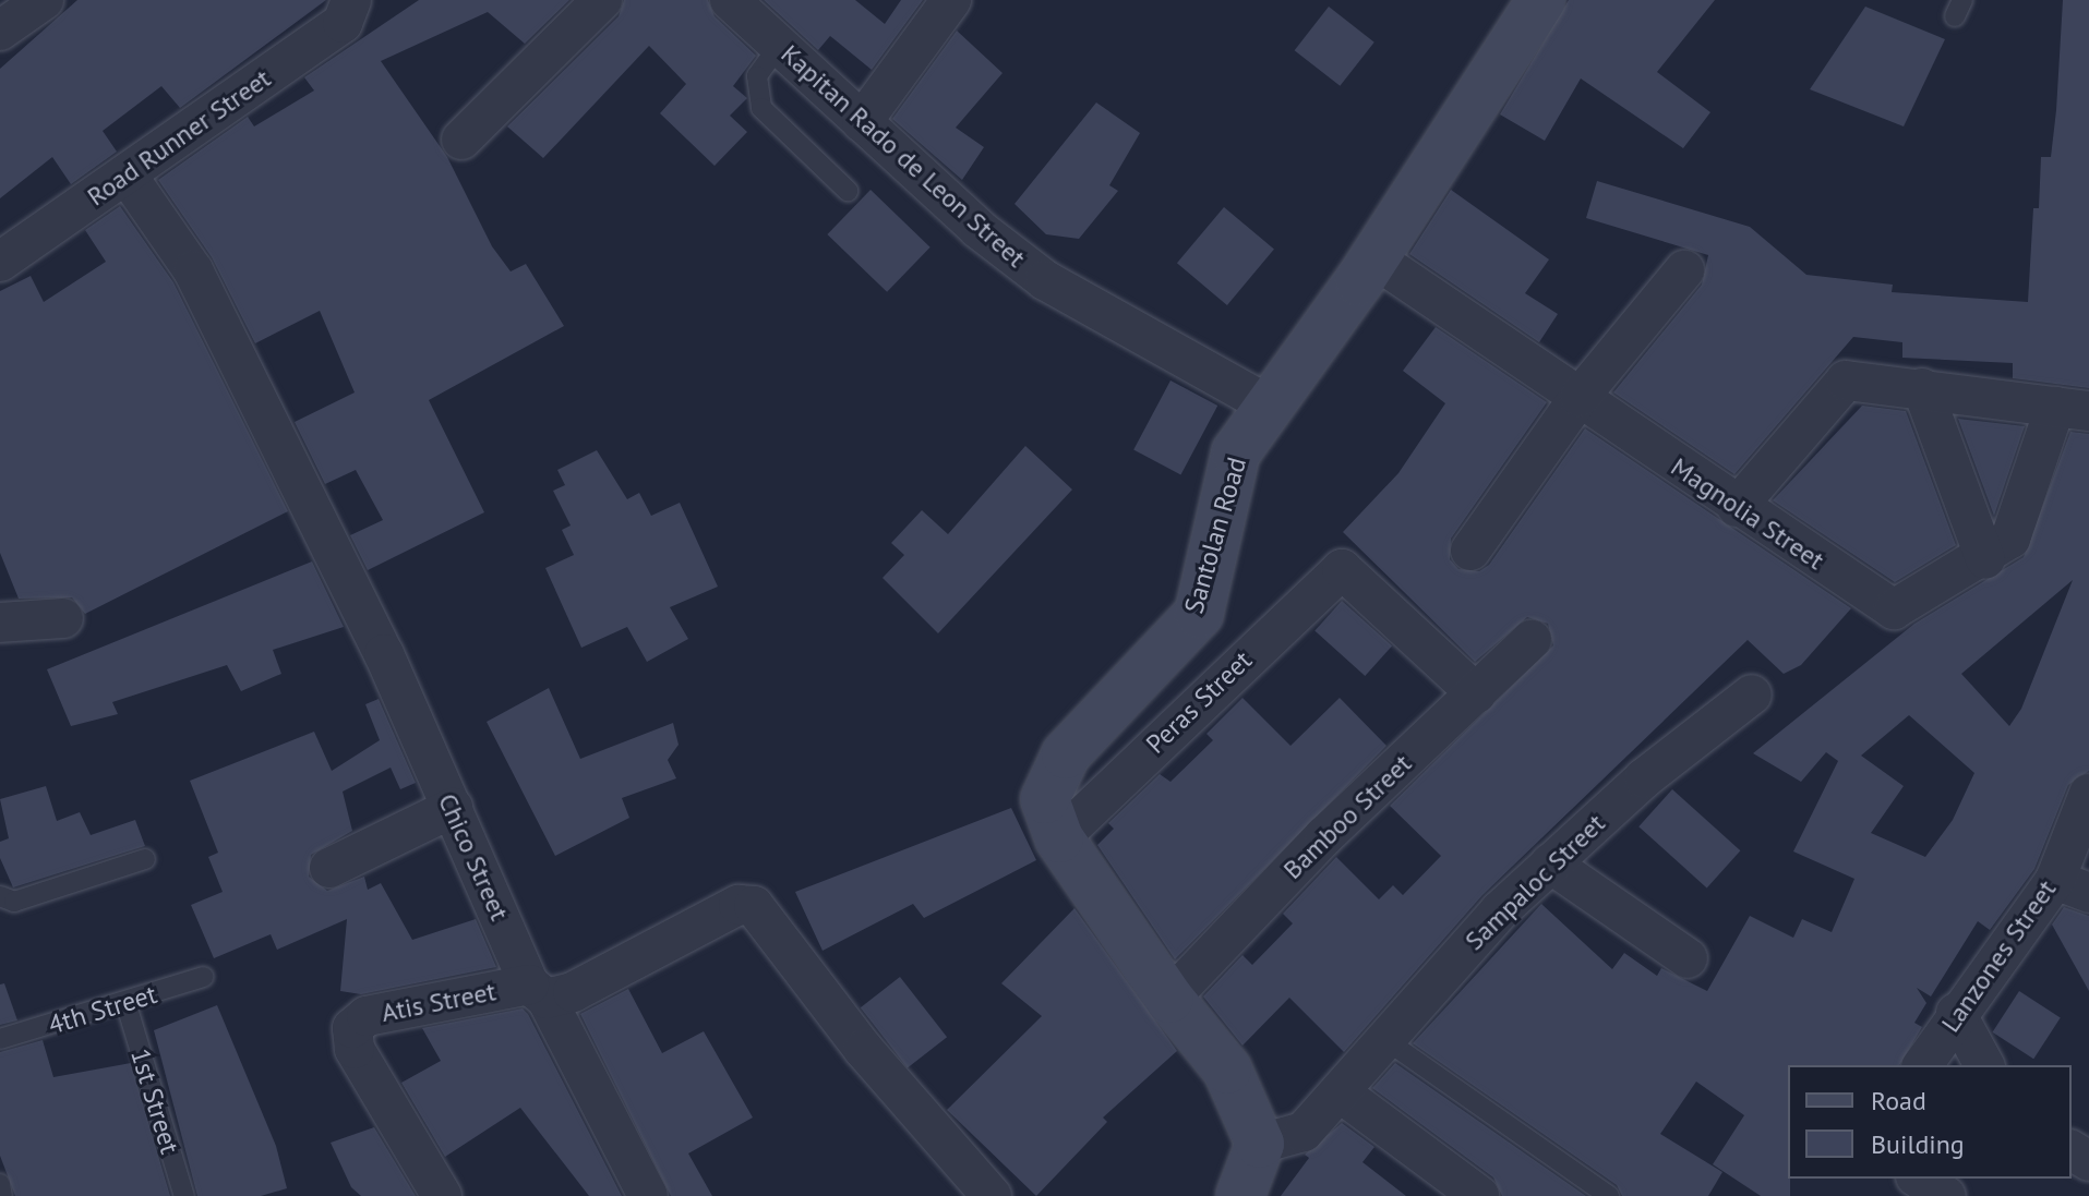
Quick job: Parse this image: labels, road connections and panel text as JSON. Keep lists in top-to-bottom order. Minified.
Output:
{"streets":{"street":["Road Runner Street","Kapitan Rado de Leon Street","Magnolia Street","Santolan Road","Peras Street","Bamboo Street","Chico Street","Sampaloc Street","Lanzones Street","Atis Street"],"lane":["4th Street","1st Street"]},"crossings":[["Road Runner Street","Chico Street"],["Kapitan Rado de Leon Street","Santolan Road"],["Magnolia Street","Santolan Road"],["Santolan Road","Peras Street"],["Santolan Road","Bamboo Street"],["Santolan Road","Sampaloc Street"],["Peras Street","Bamboo Street"],["Chico Street","Atis Street"],["4th Street","1st Street"]],"legend":["Road","Building"]}
